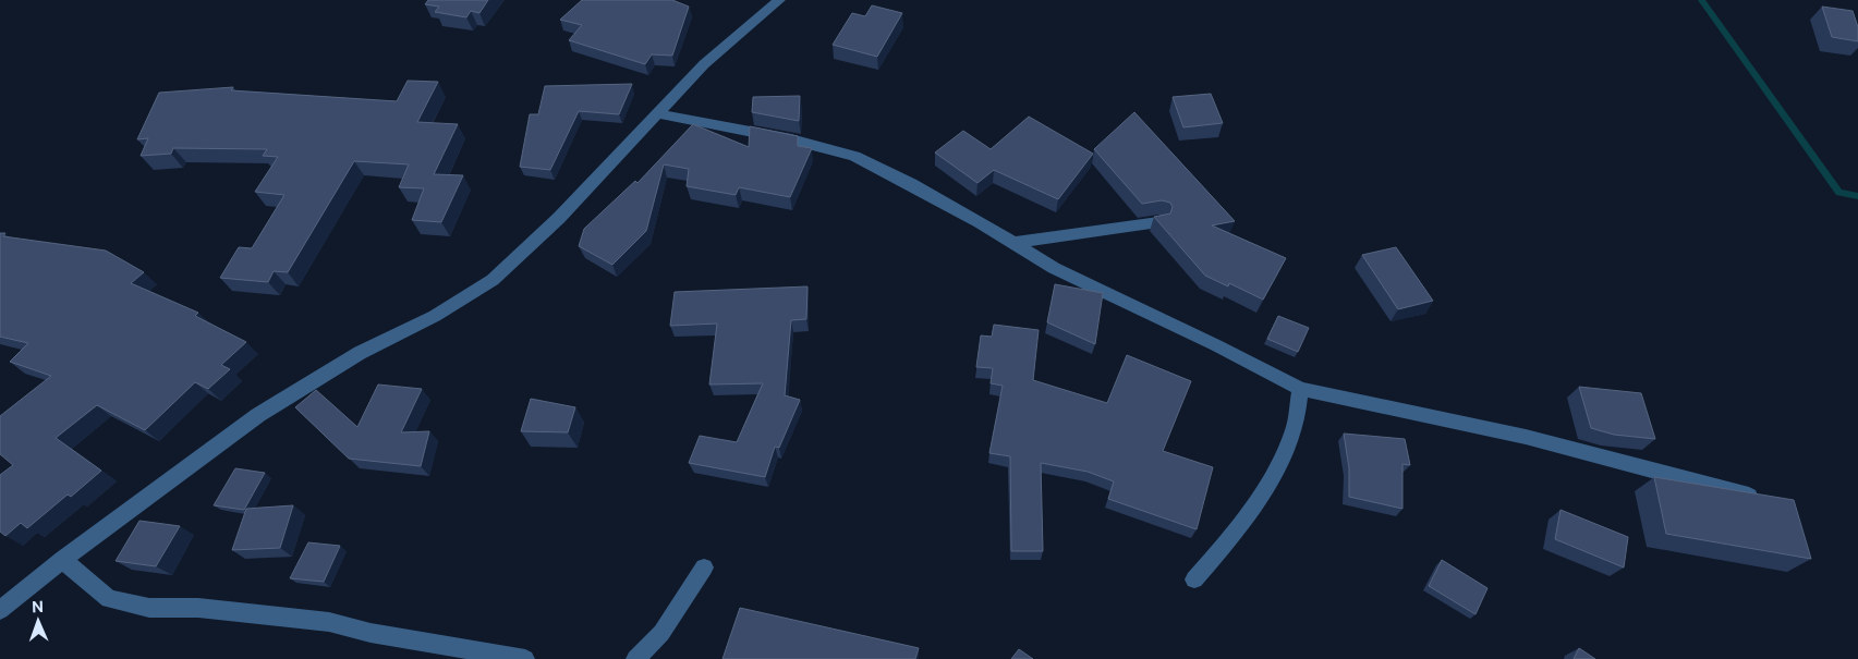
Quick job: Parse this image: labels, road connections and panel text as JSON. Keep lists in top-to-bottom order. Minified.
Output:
{"north":"top"}
